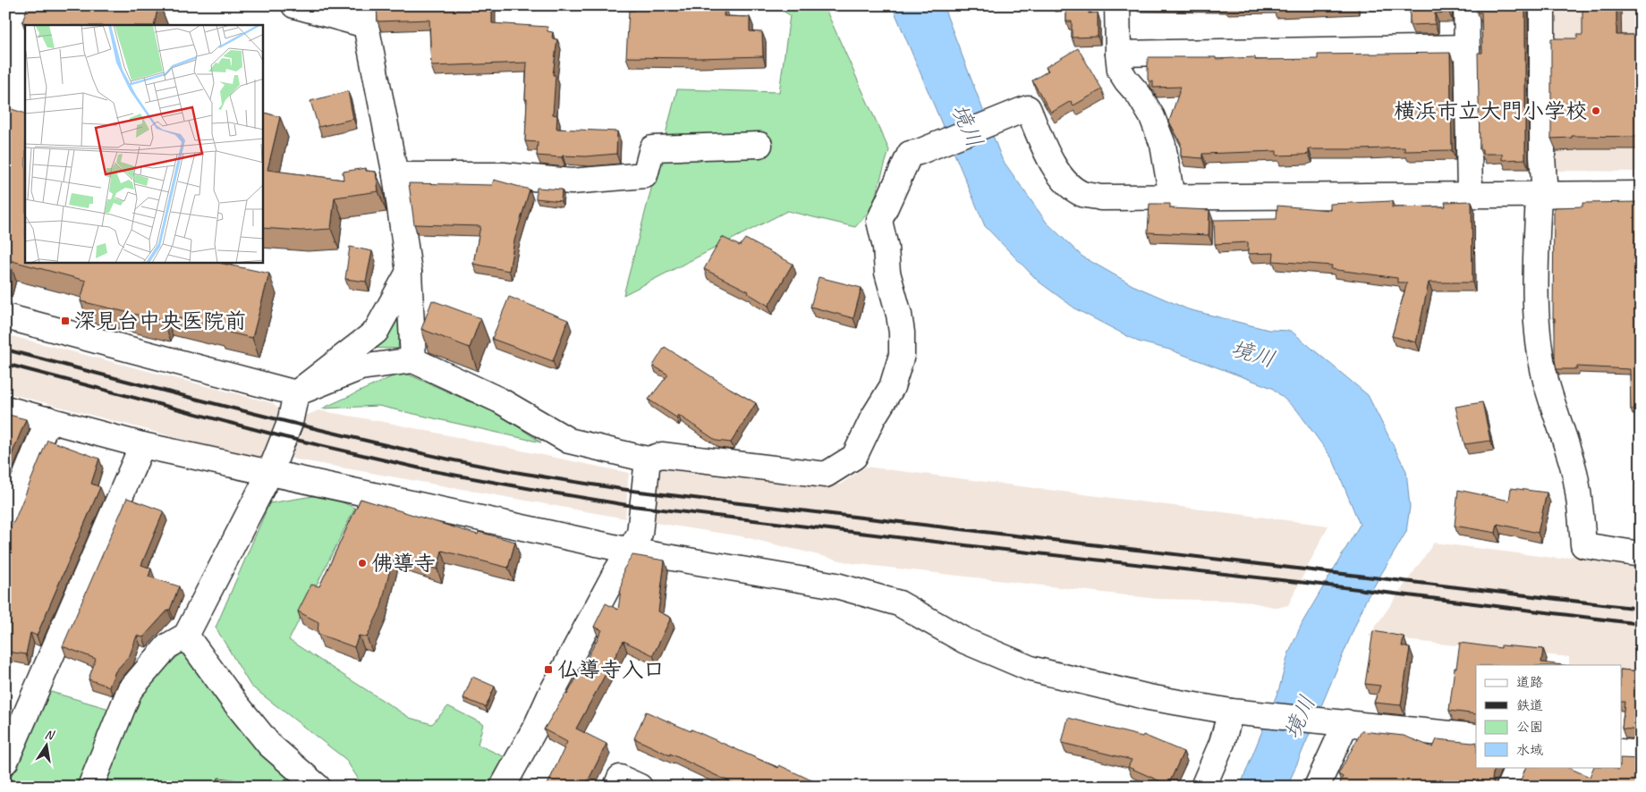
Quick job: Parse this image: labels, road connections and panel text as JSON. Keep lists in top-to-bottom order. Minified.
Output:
{"water":["境川"],"places":{"other":["横浜市立大門小学校","佛導寺"],"transit":["深見台中央医院前","仏導寺入口"]},"legend":["道路","鉄道","公園","水域"],"north":"top"}
